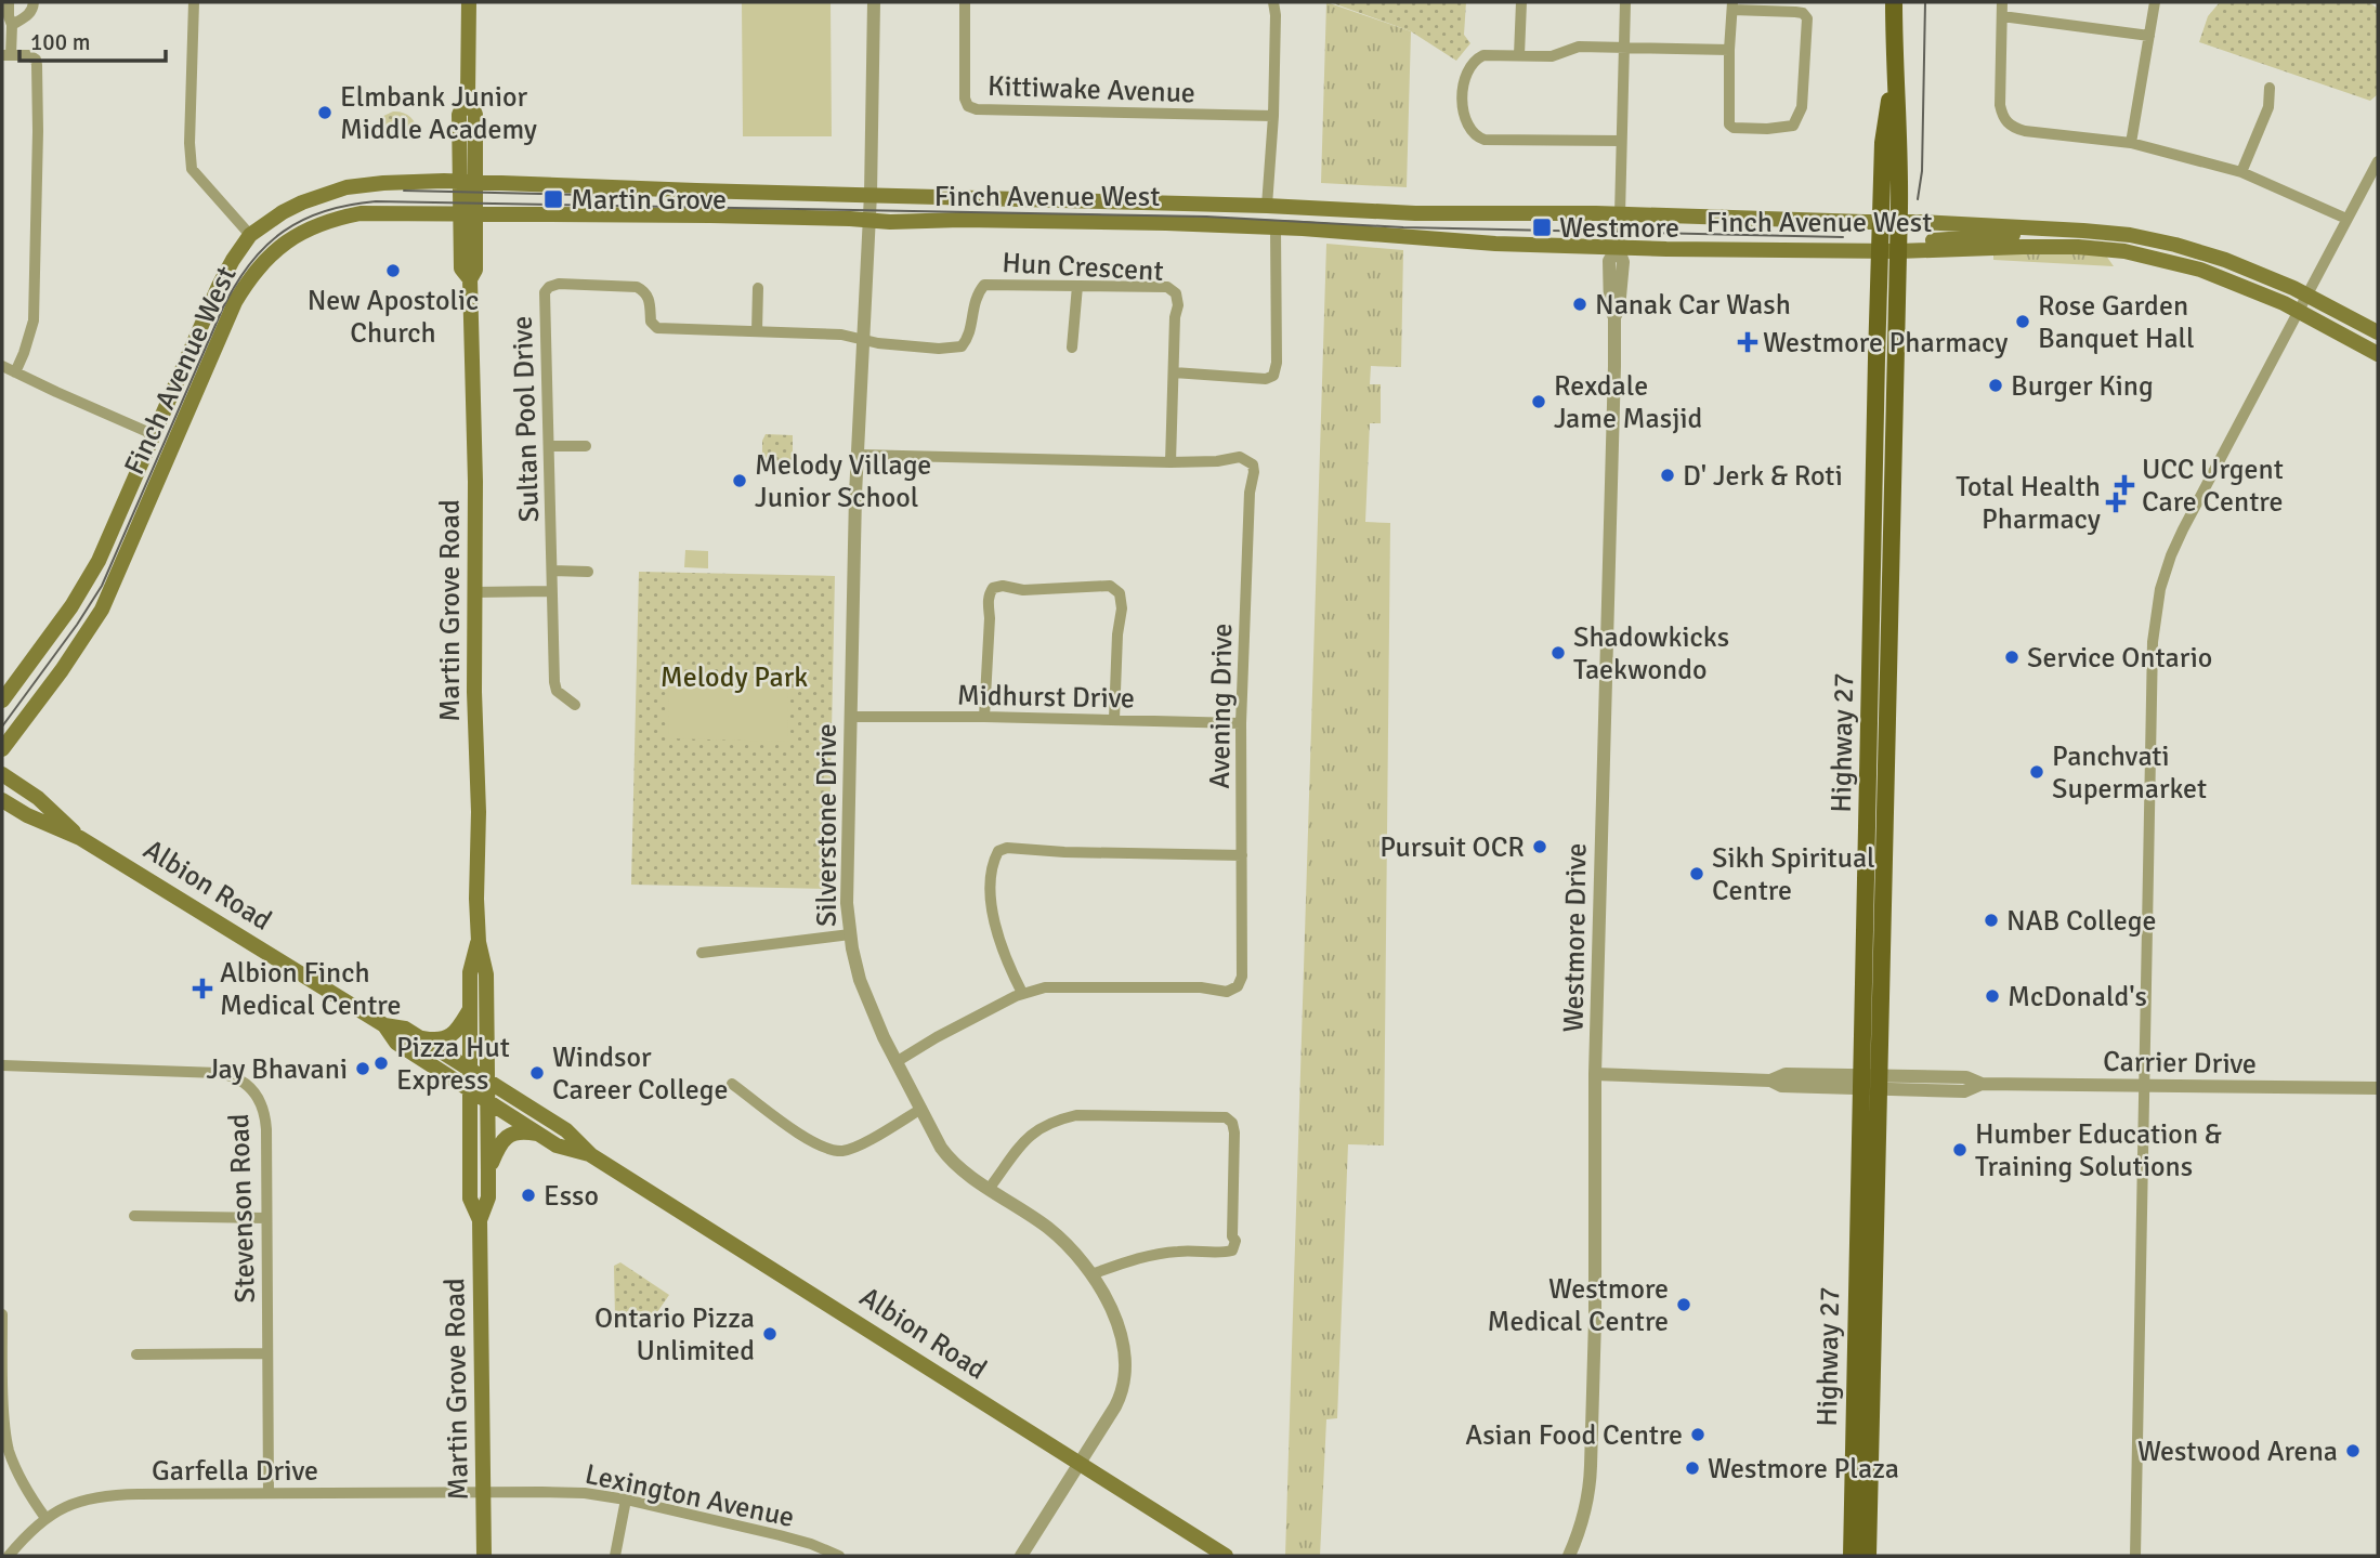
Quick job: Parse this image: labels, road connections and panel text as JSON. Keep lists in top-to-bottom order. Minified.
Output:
{"streets":{"main road":["Finch Avenue West","Martin Grove Road","Highway 27","Albion Road"],"street":["Kittiwake Avenue","Hun Crescent","Sultan Pool Drive","Midhurst Drive","Avening Drive","Silverstone Drive","Westmore Drive","Carrier Drive","Stevenson Road","Garfella Drive","Lexington Avenue"]},"crossings":[["Finch Avenue West","Martin Grove Road"],["Finch Avenue West","Highway 27"],["Finch Avenue West","Silverstone Drive"],["Finch Avenue West","Westmore Drive"],["Hun Crescent","Sultan Pool Drive"],["Hun Crescent","Avening Drive"],["Hun Crescent","Silverstone Drive"],["Sultan Pool Drive","Silverstone Drive"],["Martin Grove Road","Albion Road"],["Martin Grove Road","Garfella Drive"],["Martin Grove Road","Lexington Avenue"],["Midhurst Drive","Avening Drive"],["Midhurst Drive","Silverstone Drive"],["Avening Drive","Silverstone Drive"],["Highway 27","Carrier Drive"],["Silverstone Drive","Albion Road"],["Westmore Drive","Carrier Drive"],["Stevenson Road","Garfella Drive"],["Garfella Drive","Lexington Avenue"]],"parks":["Melody Park"],"places":{"other":["Elmbank Junior Middle Academy","New Apostolic Church","Nanak Car Wash","Rose Garden Banquet Hall","Burger King","Rexdale Jame Masjid","D' Jerk & Roti","Melody Village Junior School","Shadowkicks Taekwondo","Service Ontario","Panchvati Supermarket","Pursuit OCR","Sikh Spiritual Centre","NAB College","McDonald's","Pizza Hut Express","Jay Bhavani","Windsor Career College","Humber Education & Training Solutions","Esso","Westmore Medical Centre","Ontario Pizza Unlimited","Asian Food Centre","Westwood Arena","Westmore Plaza"],"transit":["Martin Grove","Westmore"],"health":["Westmore Pharmacy","UCC Urgent Care Centre","Total Health Pharmacy","Albion Finch Medical Centre"]},"scale_bar":"100 m"}
